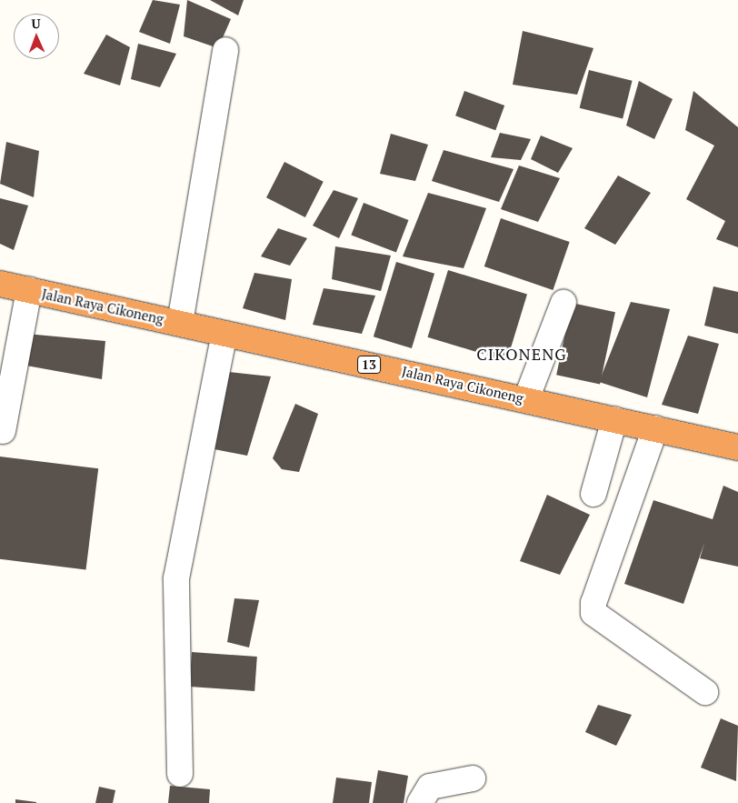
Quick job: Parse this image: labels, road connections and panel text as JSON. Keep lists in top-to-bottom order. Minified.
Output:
{"streets":{"highway":["Jalan Raya Cikoneng","13"]},"districts":["CIKONENG"],"north":"top"}
